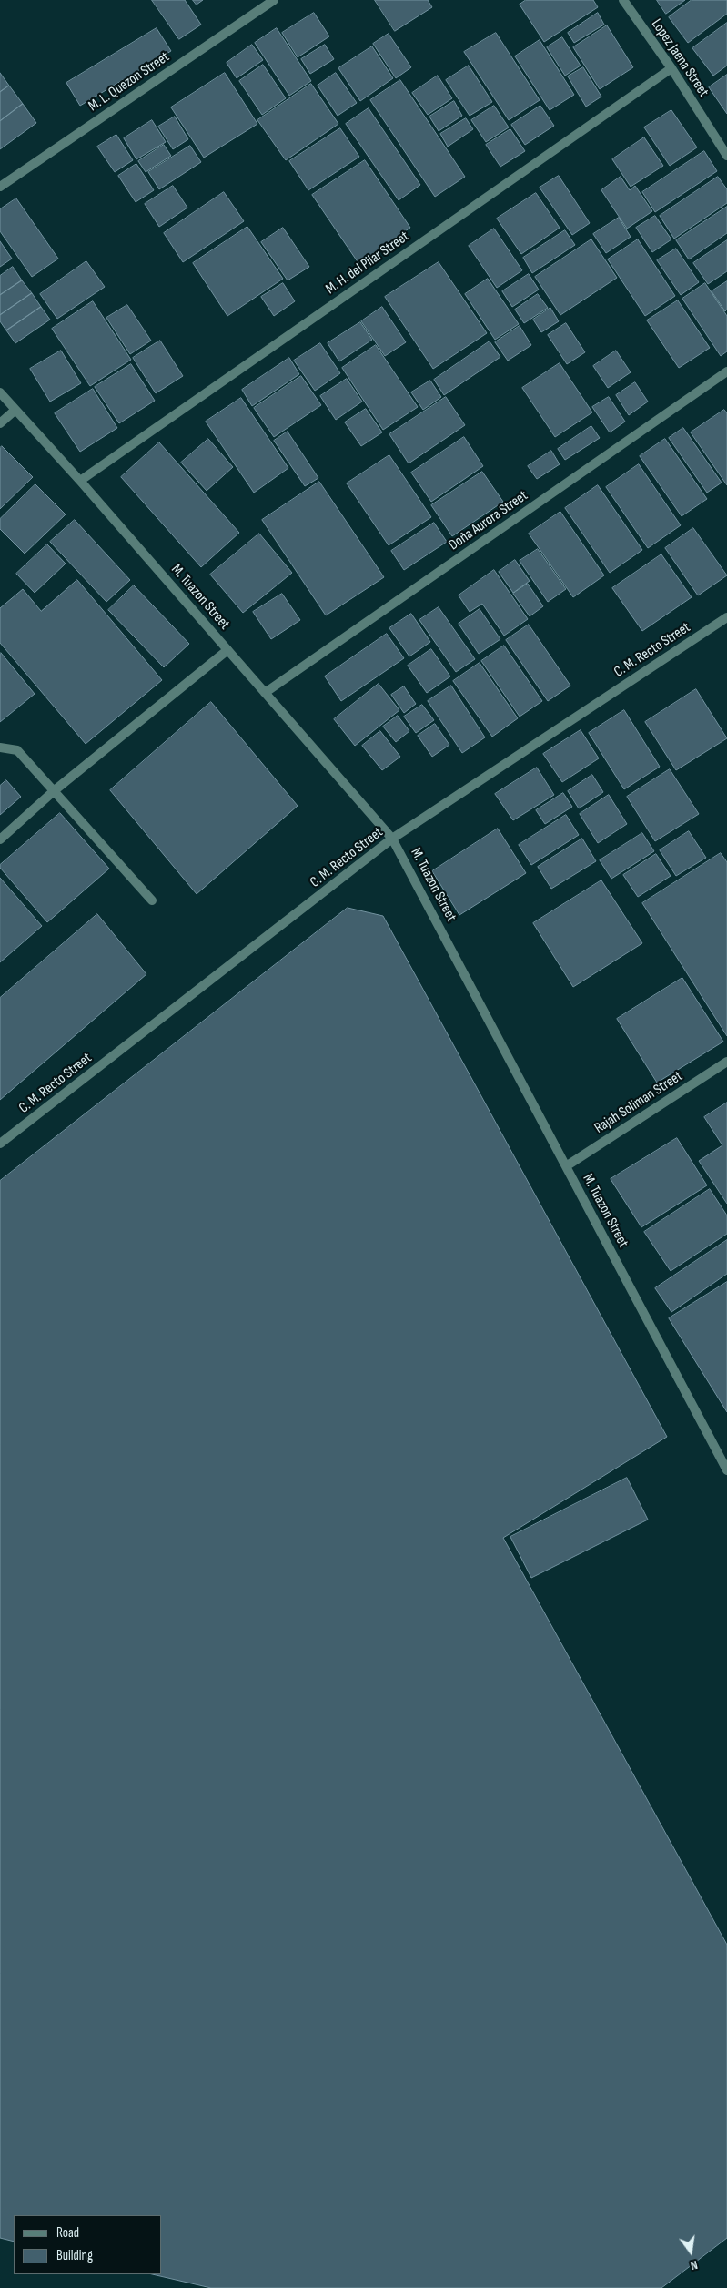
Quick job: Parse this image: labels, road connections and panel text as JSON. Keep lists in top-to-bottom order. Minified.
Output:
{"streets":{"street":["Lopez Jaena Street","M. L. Quezon Street","M. H. del Pilar Street","Doña Aurora Street","M. Tuazon Street","C. M. Recto Street","Rajah Soliman Street"]},"crossings":[["Lopez Jaena Street","M. H. del Pilar Street"],["M. H. del Pilar Street","M. Tuazon Street"],["Doña Aurora Street","M. Tuazon Street"],["M. Tuazon Street","C. M. Recto Street"],["M. Tuazon Street","Rajah Soliman Street"]],"legend":["Road","Building"],"north":"bottom"}
